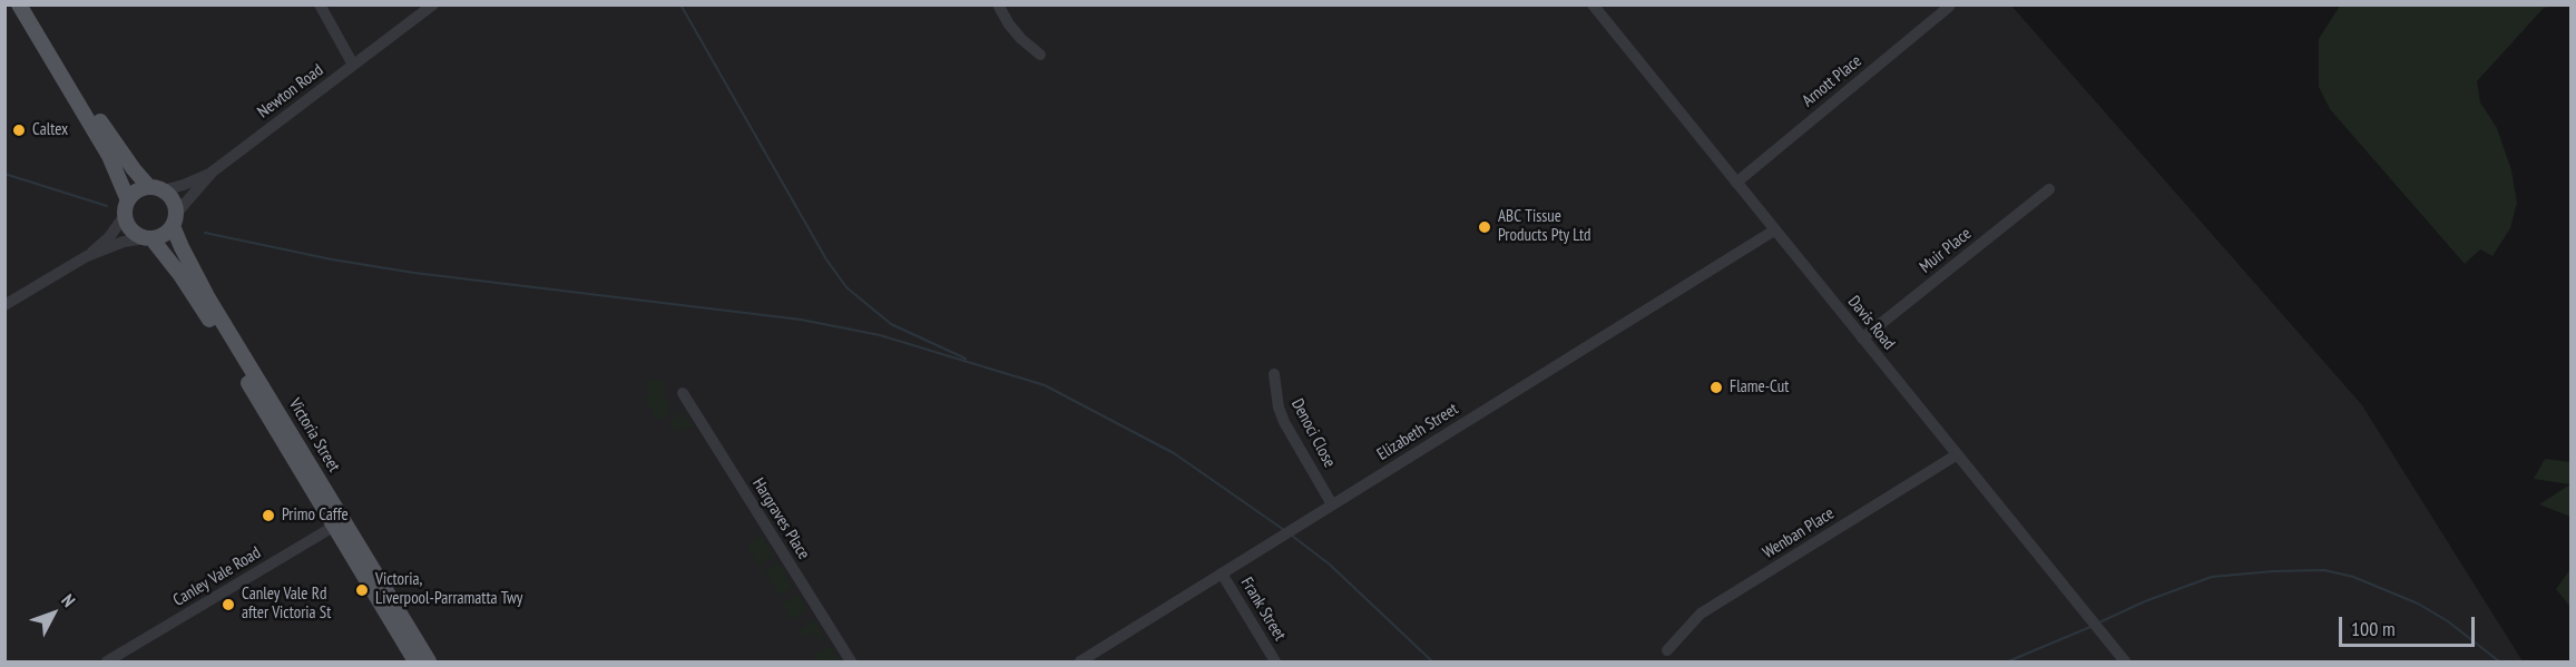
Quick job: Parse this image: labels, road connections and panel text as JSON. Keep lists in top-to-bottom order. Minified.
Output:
{"streets":{"main road":["Victoria Street"],"street":["Arnott Place","Newton Road","Muir Place","Davis Road","Elizabeth Street","Denoci Close","Hargraves Place","Wenban Place","Canley Vale Road","Frank Street"]},"crossings":[["Arnott Place","Davis Road"],["Newton Road","Victoria Street"],["Muir Place","Davis Road"],["Davis Road","Elizabeth Street"],["Davis Road","Wenban Place"],["Elizabeth Street","Denoci Close"],["Elizabeth Street","Frank Street"],["Victoria Street","Canley Vale Road"]],"places":["Caltex","ABC Tissue Products Pty Ltd","Flame-Cut","Primo Caffe","Victoria, Liverpool-Parramatta Twy","Canley Vale Rd after Victoria St"],"scale_bar":"100 m","north":"top right"}
